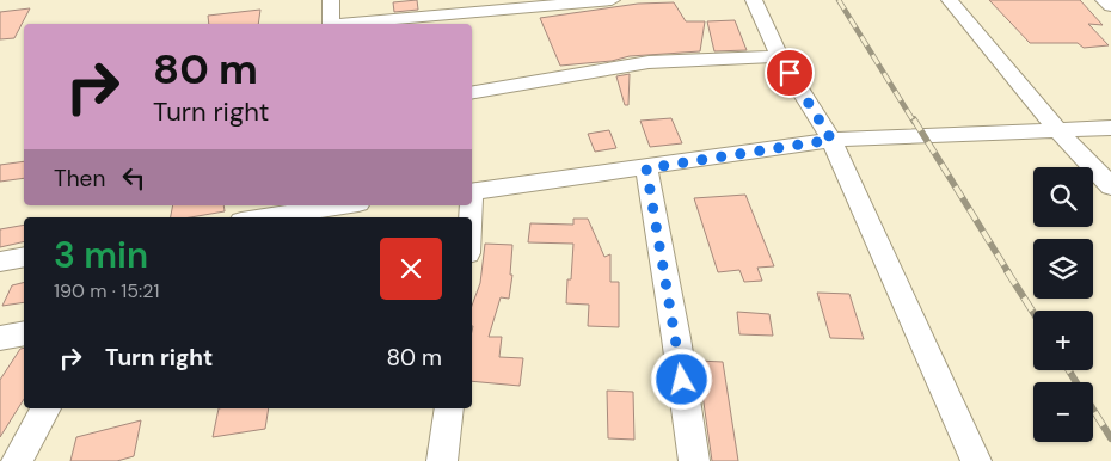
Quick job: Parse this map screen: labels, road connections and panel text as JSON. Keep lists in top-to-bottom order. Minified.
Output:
{"page":{"turn":["80 m","Turn right"],"then":"Then","map_buttons":["+","−"],"heading":["3 min","190 m · 15:21"],"list":[{"name":"Turn right","value":"80 m"}]}}
